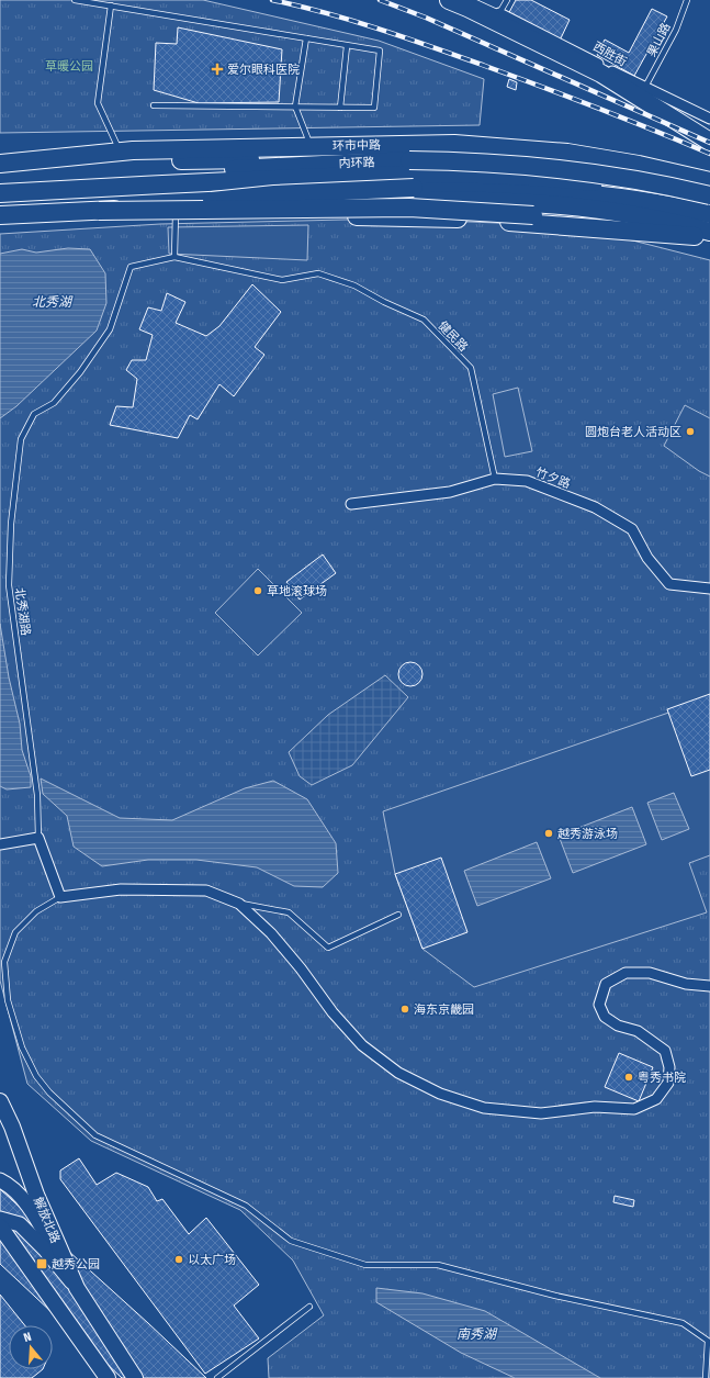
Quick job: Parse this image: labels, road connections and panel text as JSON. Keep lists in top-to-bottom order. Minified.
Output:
{"streets":{"highway":["环市中路","内环路"],"main road":["解放北路"],"street":["西胜街","竹夕路"],"lane":["果山路","健民路","北秀湖路"]},"crossings":[["果山路","西胜街"],["健民路","竹夕路"],["健民路","北秀湖路"]],"water":["北秀湖","南秀湖"],"parks":["草暖公园"],"places":{"health":["爱尔眼科医院"],"other":["圆炮台老人活动区","草地滚球场","越秀游泳场","海东京畿园","粤秀书院","以太广场"],"transit":["越秀公园"]},"north":"top"}
